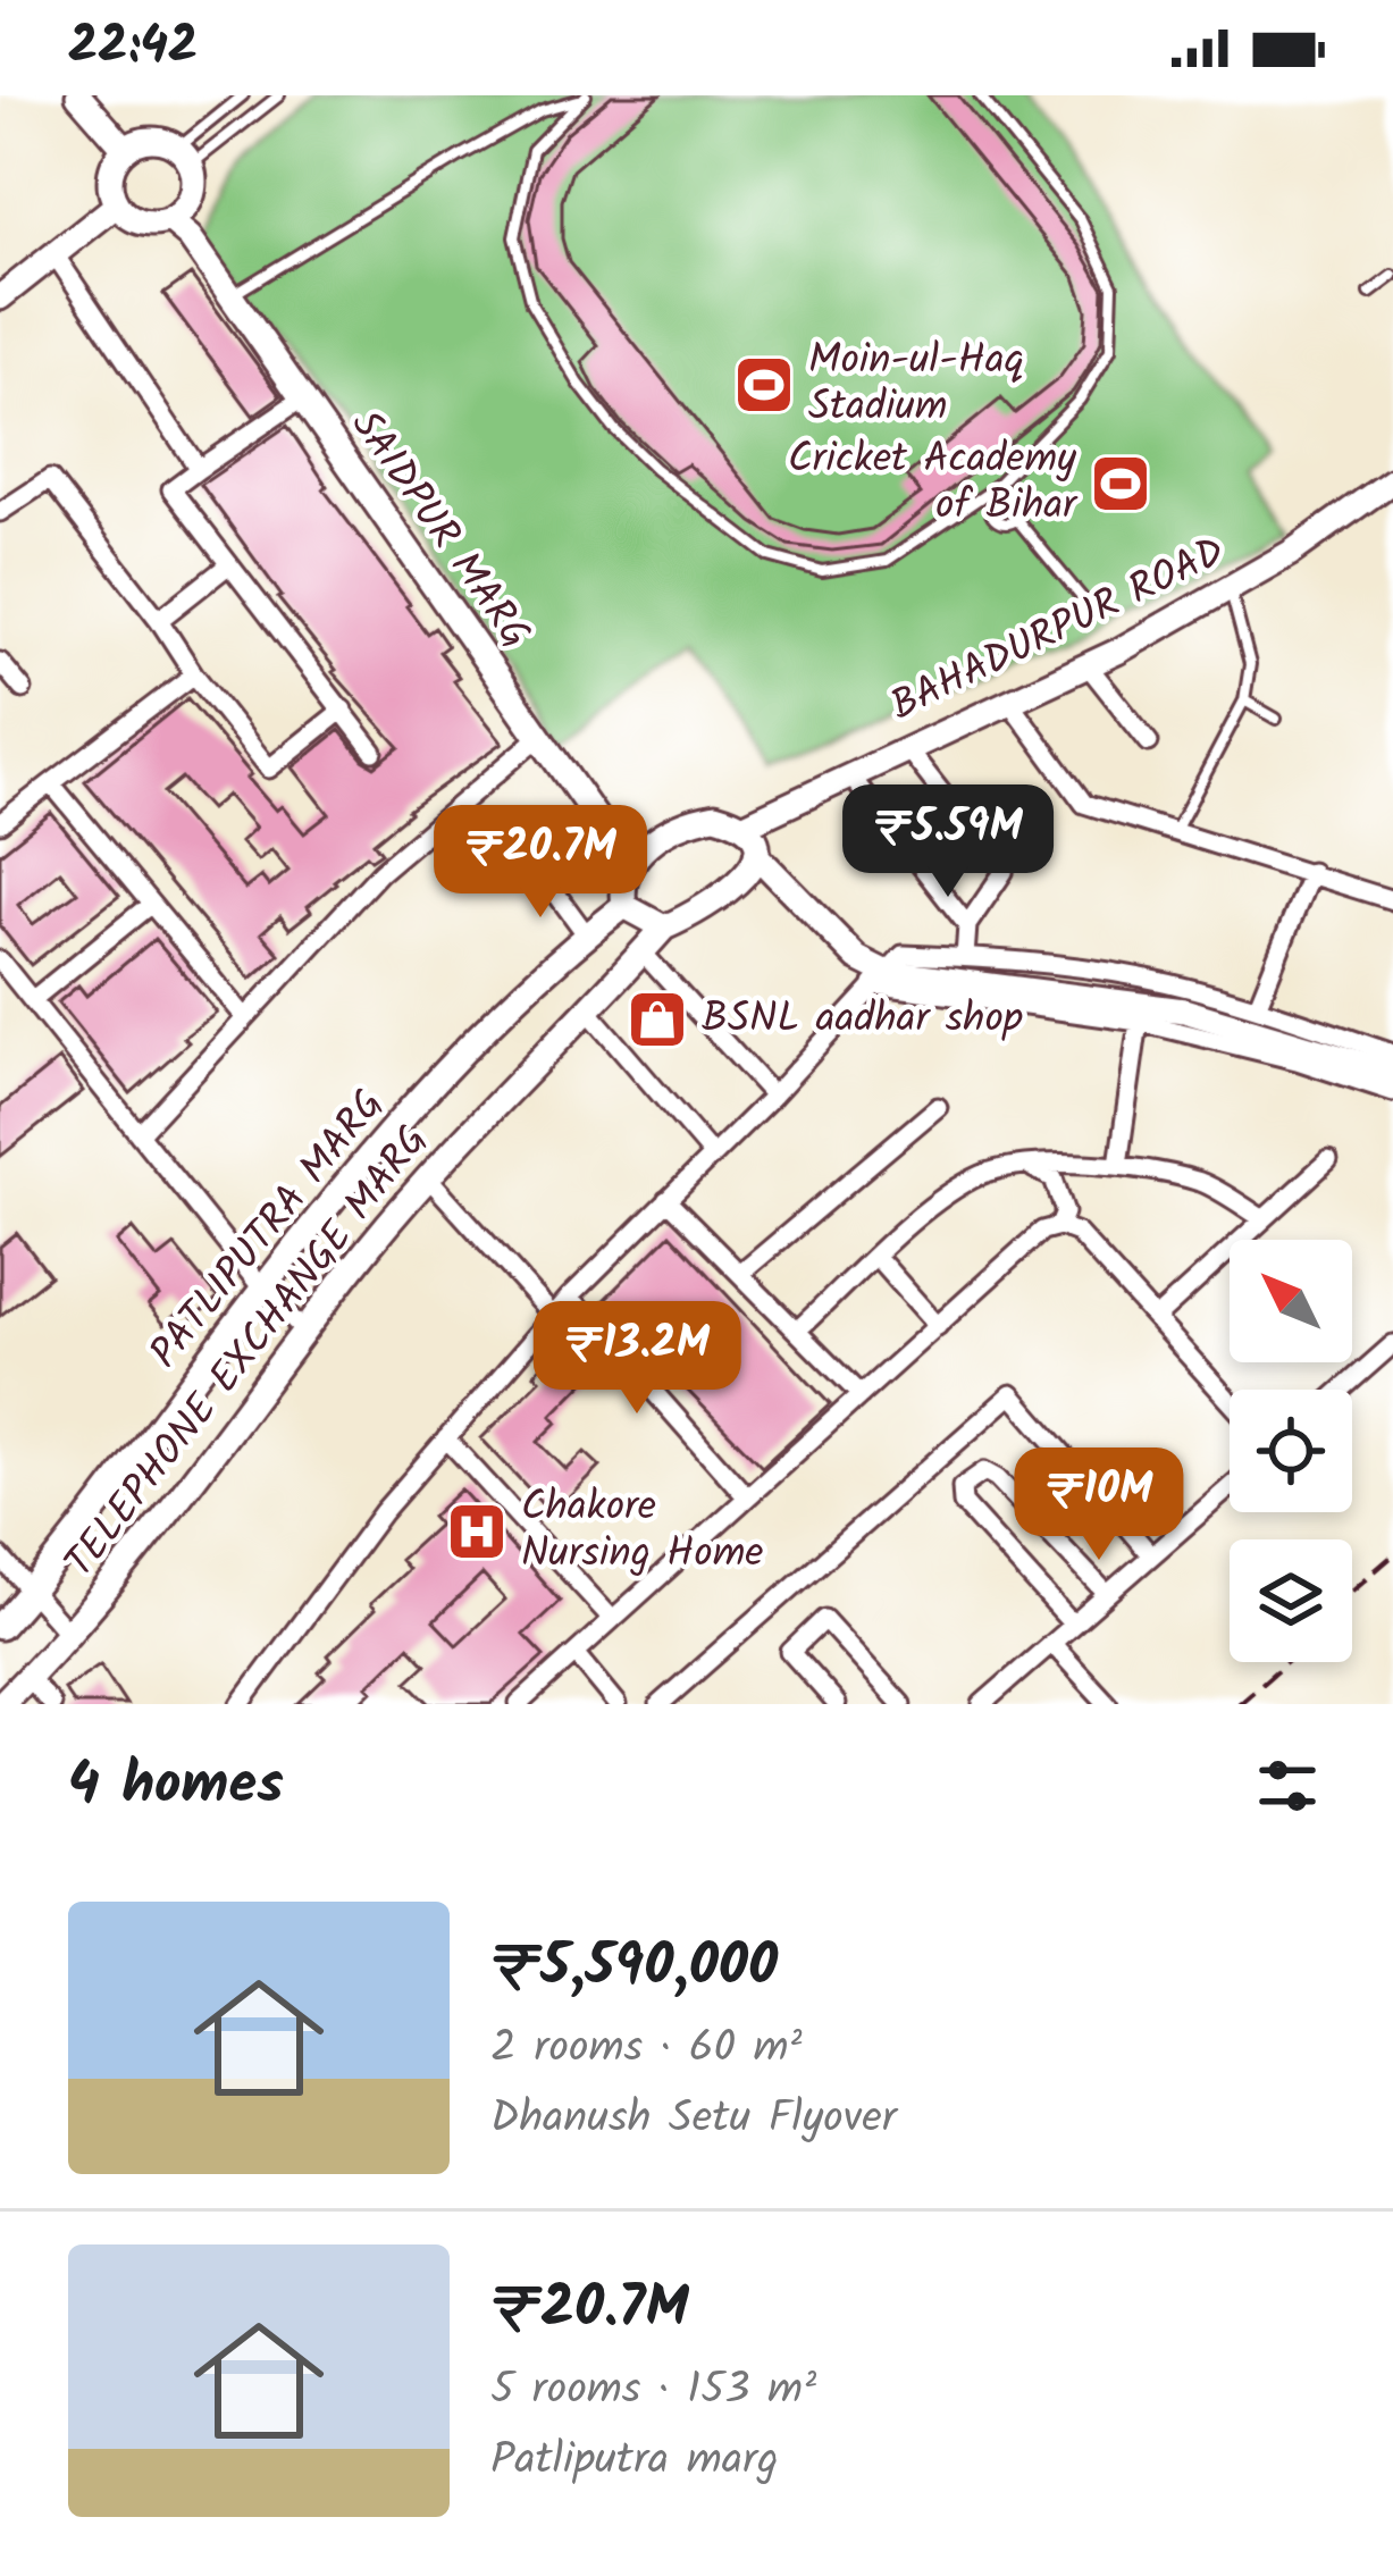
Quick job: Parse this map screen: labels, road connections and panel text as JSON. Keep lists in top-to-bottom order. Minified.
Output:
{"streets":{"main road":["SAIDPUR MARG","BAHADURPUR ROAD","PATLIPUTRA MARG","TELEPHONE EXCHANGE MARG"]},"crossings":[["SAIDPUR MARG","BAHADURPUR ROAD"],["SAIDPUR MARG","PATLIPUTRA MARG"],["SAIDPUR MARG","TELEPHONE EXCHANGE MARG"],["BAHADURPUR ROAD","PATLIPUTRA MARG"],["BAHADURPUR ROAD","TELEPHONE EXCHANGE MARG"],["PATLIPUTRA MARG","TELEPHONE EXCHANGE MARG"]],"places":{"sports":["Moin-ul-Haq Stadium","Cricket Academy of Bihar"],"shop":["BSNL aadhar shop"],"hospital":["Chakore Nursing Home"]},"north":"top left","page":{"status":"22:42","price":["₹5.59M","₹20.7M","₹13.2M","₹10M"],"heading":"4 homes","list":[{"name":"₹5,590,000","note":"2 rooms · 60 m² · Dhanush Setu Flyover"},{"name":"₹20.7M","note":"5 rooms · 153 m² · Patliputra marg"}]}}
